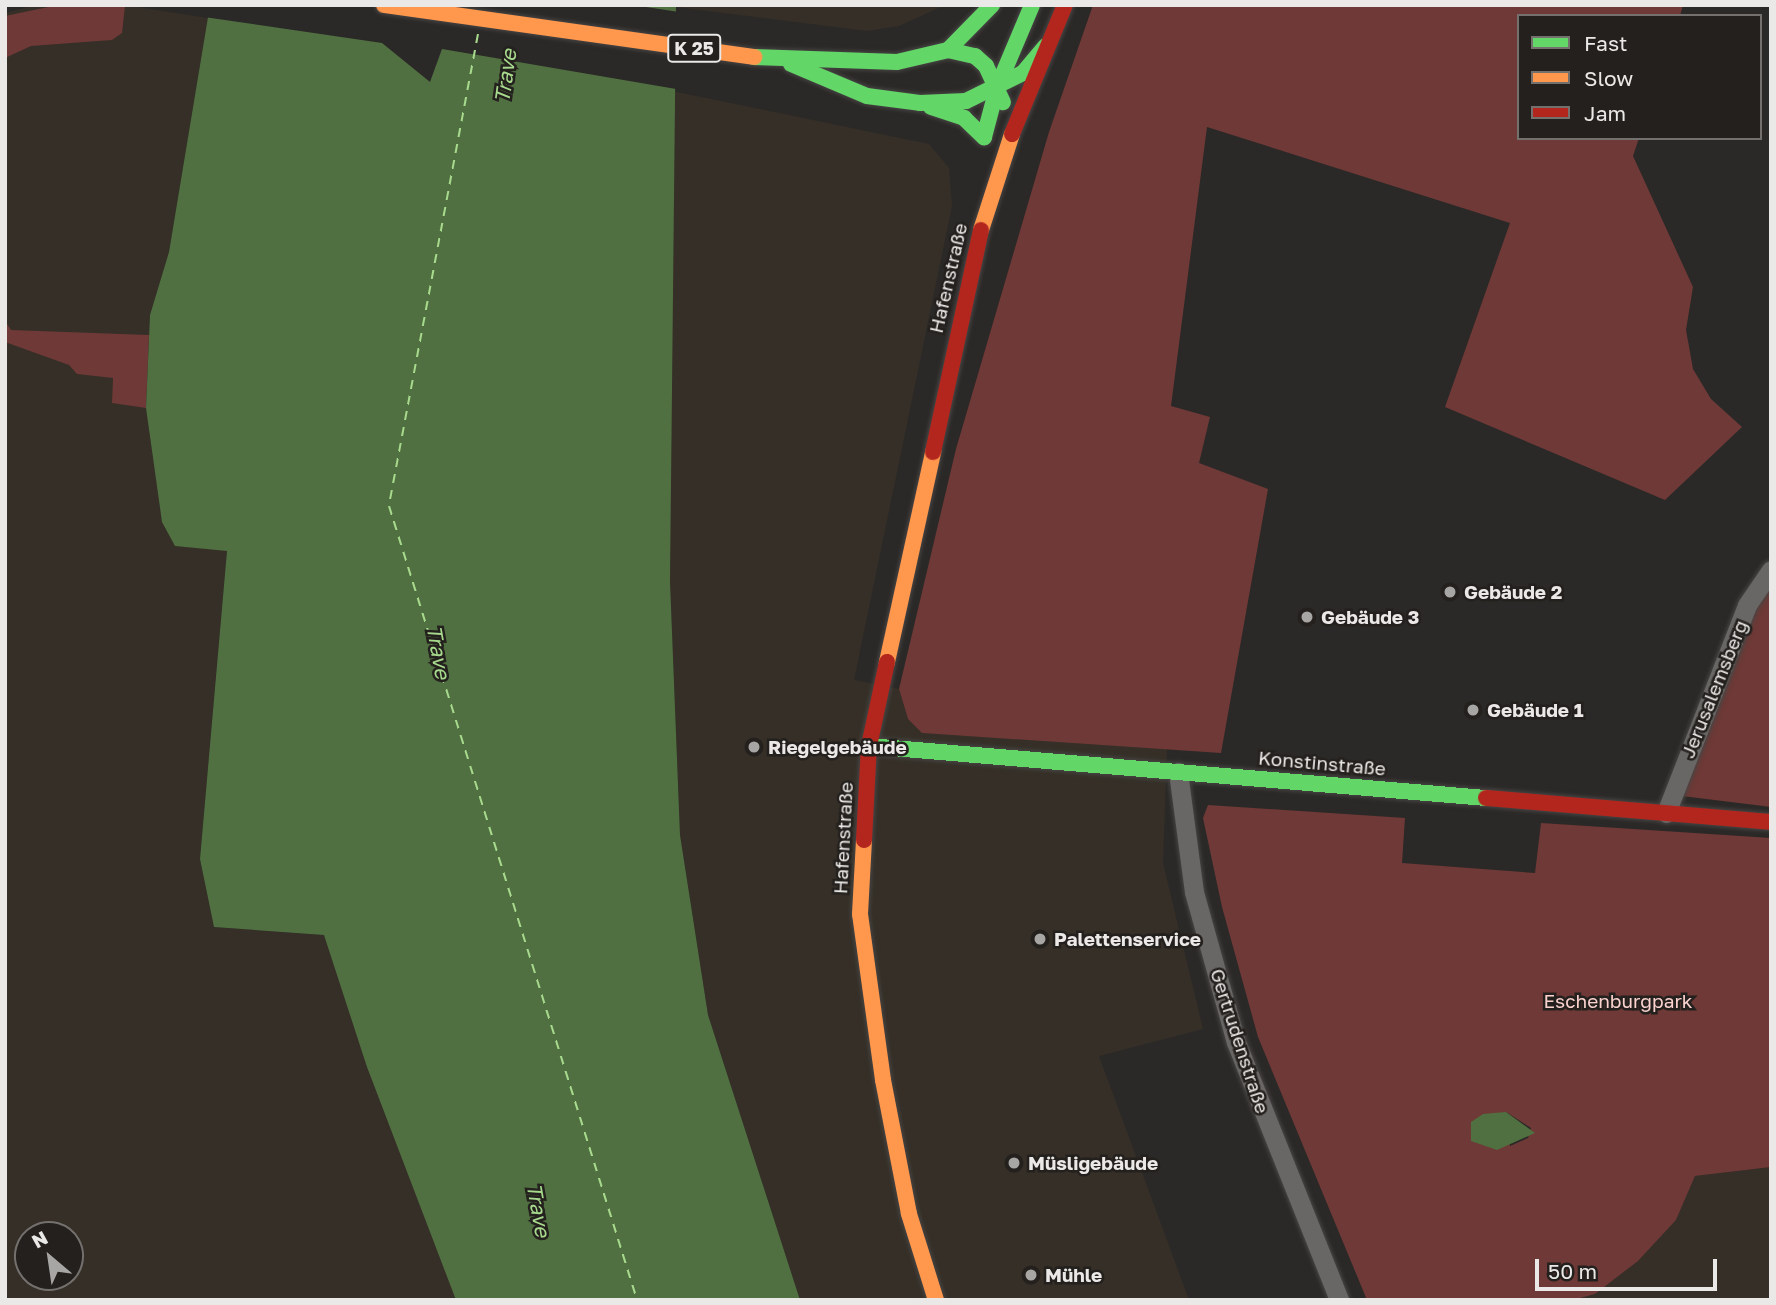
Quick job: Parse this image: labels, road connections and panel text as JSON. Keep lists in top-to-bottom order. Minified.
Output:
{"streets":{"main road":["K 25","Hafenstraße","Konstinstraße"],"street":["Jerusalemsberg","Gertrudenstraße"]},"crossings":[["K 25","Hafenstraße"],["Hafenstraße","Konstinstraße"],["Jerusalemsberg","Konstinstraße"],["Konstinstraße","Gertrudenstraße"]],"water":["Trave"],"parks":["Eschenburgpark"],"places":["Gebäude 2","Gebäude 3","Gebäude 1","Riegelgebäude","Palettenservice","Müsligebäude","Mühle"],"legend":["Fast","Slow","Jam"],"scale_bar":"50 m","north":"top left"}
